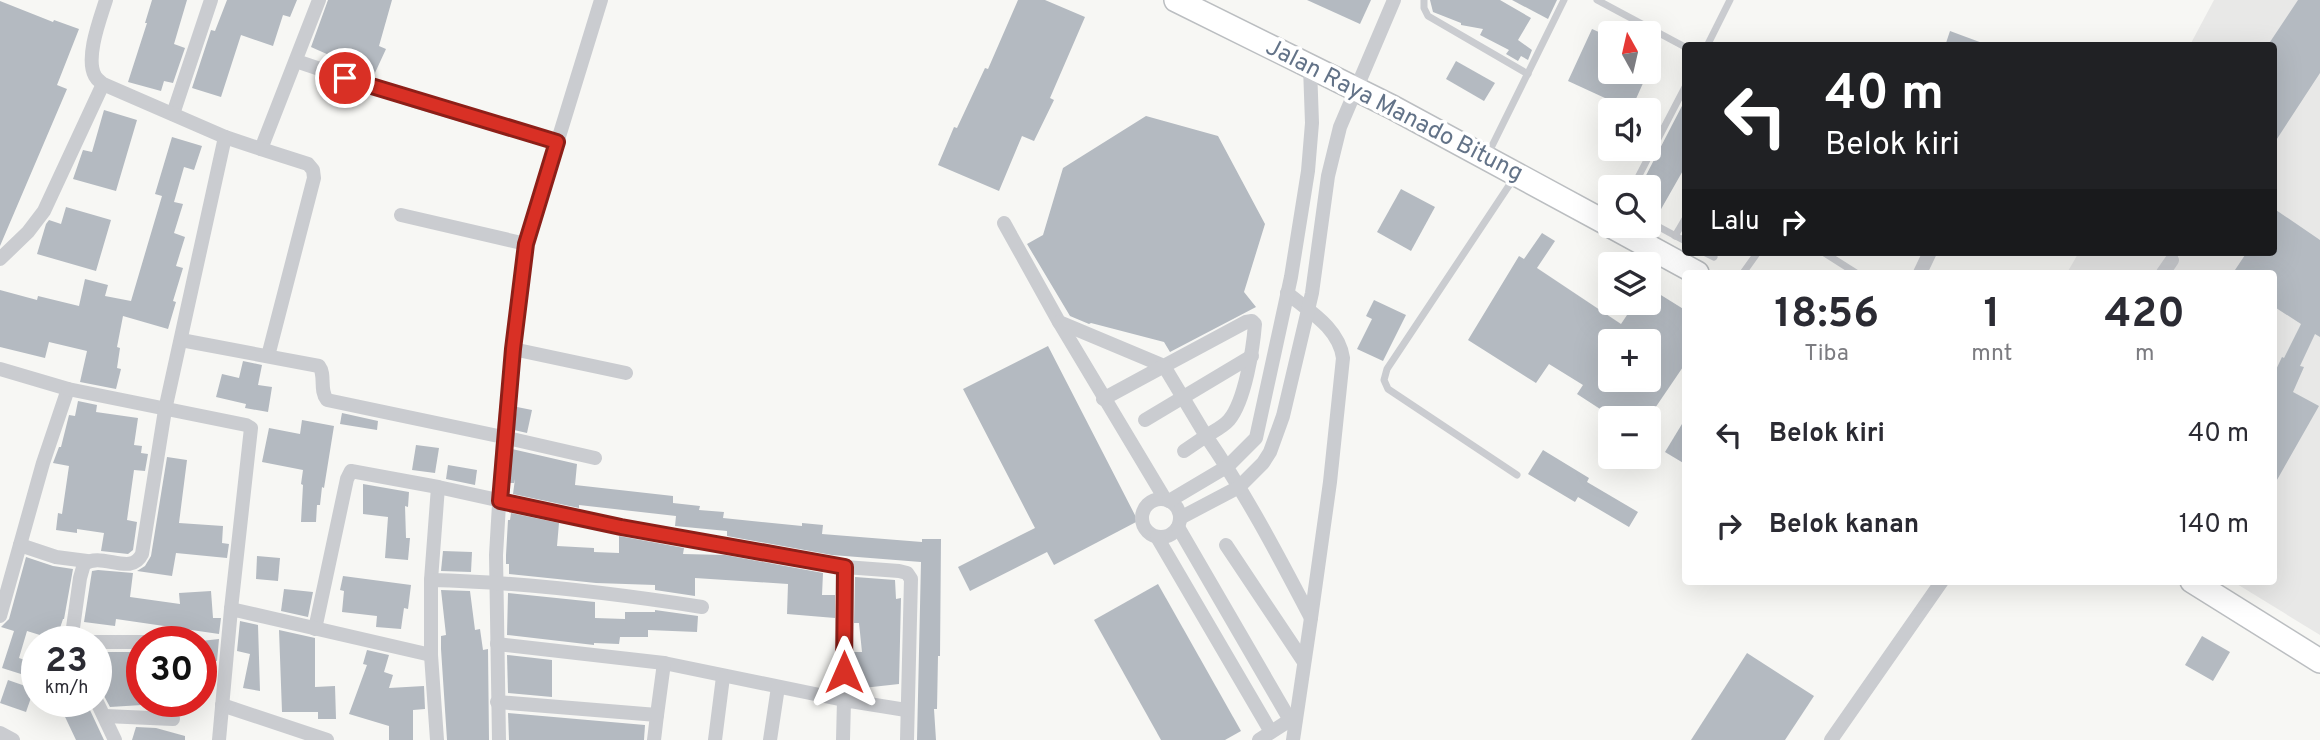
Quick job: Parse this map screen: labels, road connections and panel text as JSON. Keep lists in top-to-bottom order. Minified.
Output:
{"streets":{"highway":["Jalan Raya Manado Bitung"]},"north":"top","page":{"map_buttons":["+","−"],"turn":["40 m","Belok kiri"],"then":"Lalu","eta":["18:56","Tiba","1","mnt","420","m"],"list":[{"name":"Belok kiri","value":"40 m"},{"name":"Belok kanan","value":"140 m"}],"speed":"23 km/h","limit":"30"}}
